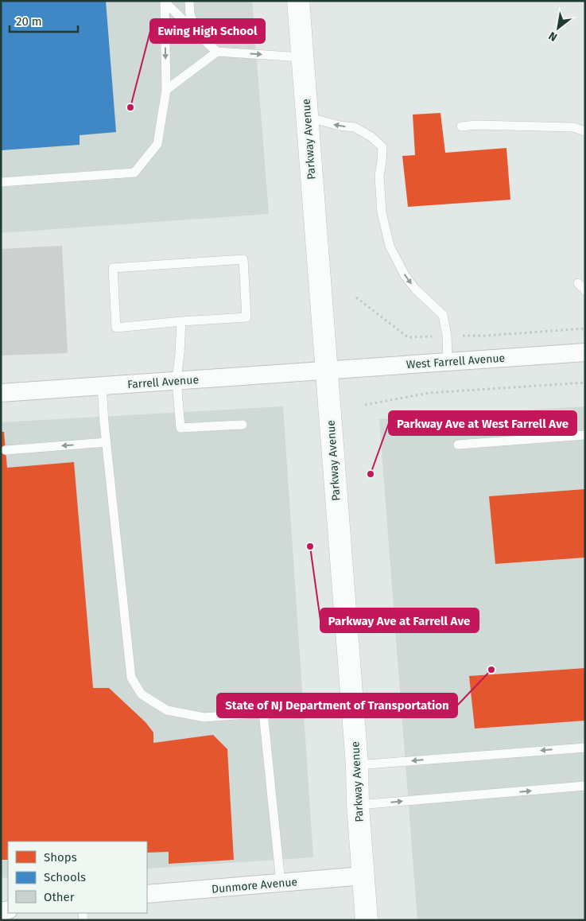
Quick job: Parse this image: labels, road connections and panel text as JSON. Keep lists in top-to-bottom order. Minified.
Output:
{"streets":{"main road":["Parkway Avenue"],"street":["West Farrell Avenue","Farrell Avenue","Dunmore Avenue"]},"crossings":[["Parkway Avenue","West Farrell Avenue"],["Parkway Avenue","Farrell Avenue"],["Parkway Avenue","Dunmore Avenue"],["West Farrell Avenue","Farrell Avenue"]],"places":["Ewing High School","Parkway Ave at West Farrell Ave","Parkway Ave at Farrell Ave","State of NJ Department of Transportation"],"legend":["Shops","Schools","Other"],"scale_bar":"20 m","north":"bottom left"}
